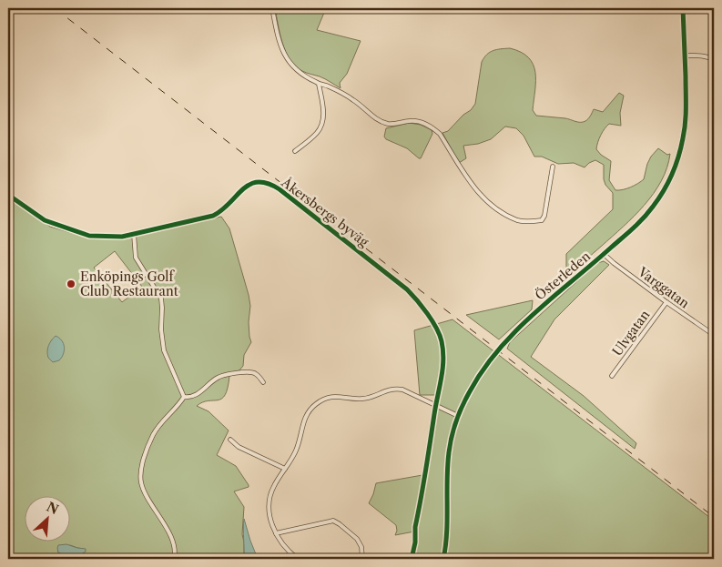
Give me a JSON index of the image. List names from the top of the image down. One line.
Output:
{"streets":{"street":["Åkersbergs byväg","Österleden","Varggatan","Ulvgatan"]},"crossings":[["Österleden","Varggatan"],["Varggatan","Ulvgatan"]],"places":["Enköpings Golf Club Restaurant"],"north":"top right"}
